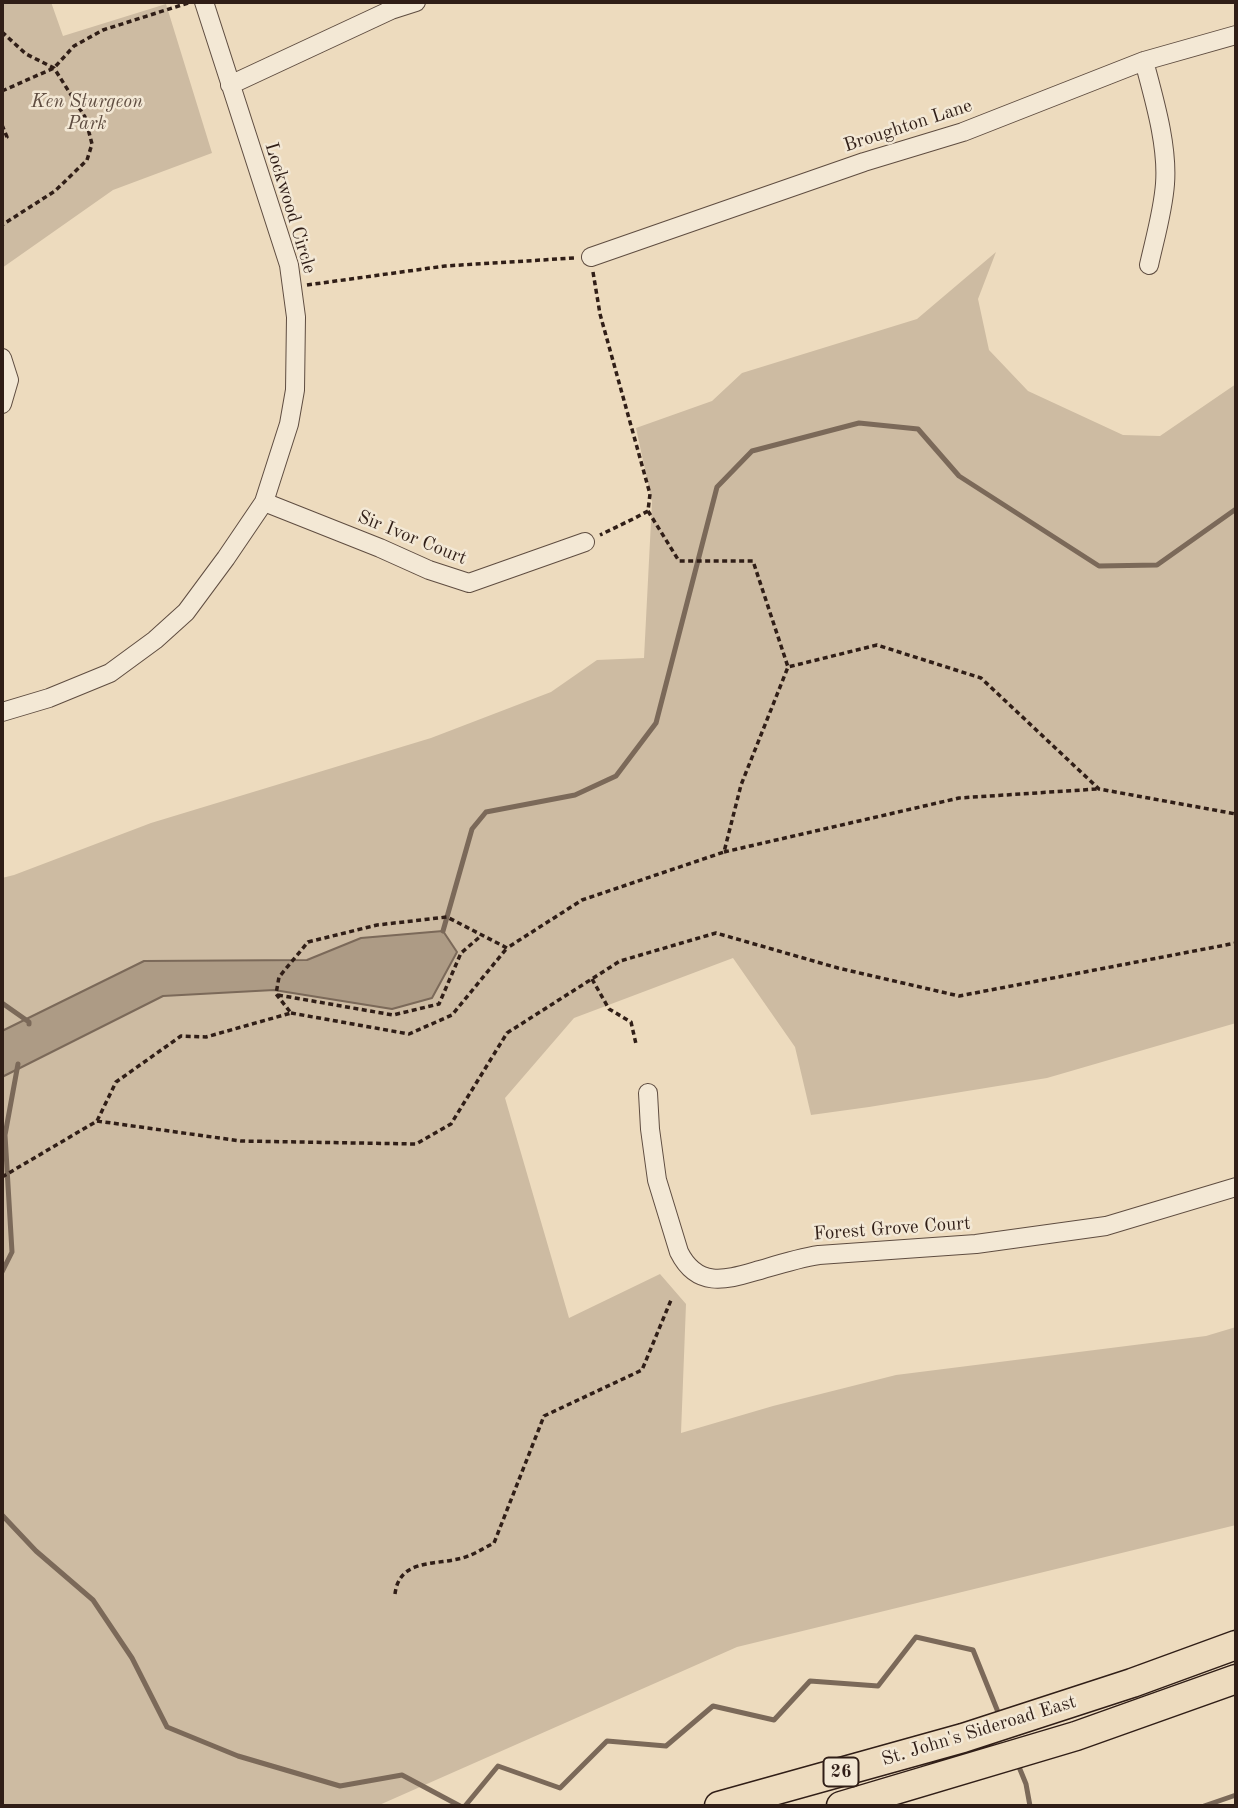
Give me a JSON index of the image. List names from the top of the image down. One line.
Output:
{"streets":{"main road":["St. John's Sideroad East","26"],"street":["Broughton Lane","Lockwood Circle","Sir Ivor Court","Forest Grove Court"]},"crossings":[["Lockwood Circle","Sir Ivor Court"]],"parks":["Ken Sturgeon Park"]}
